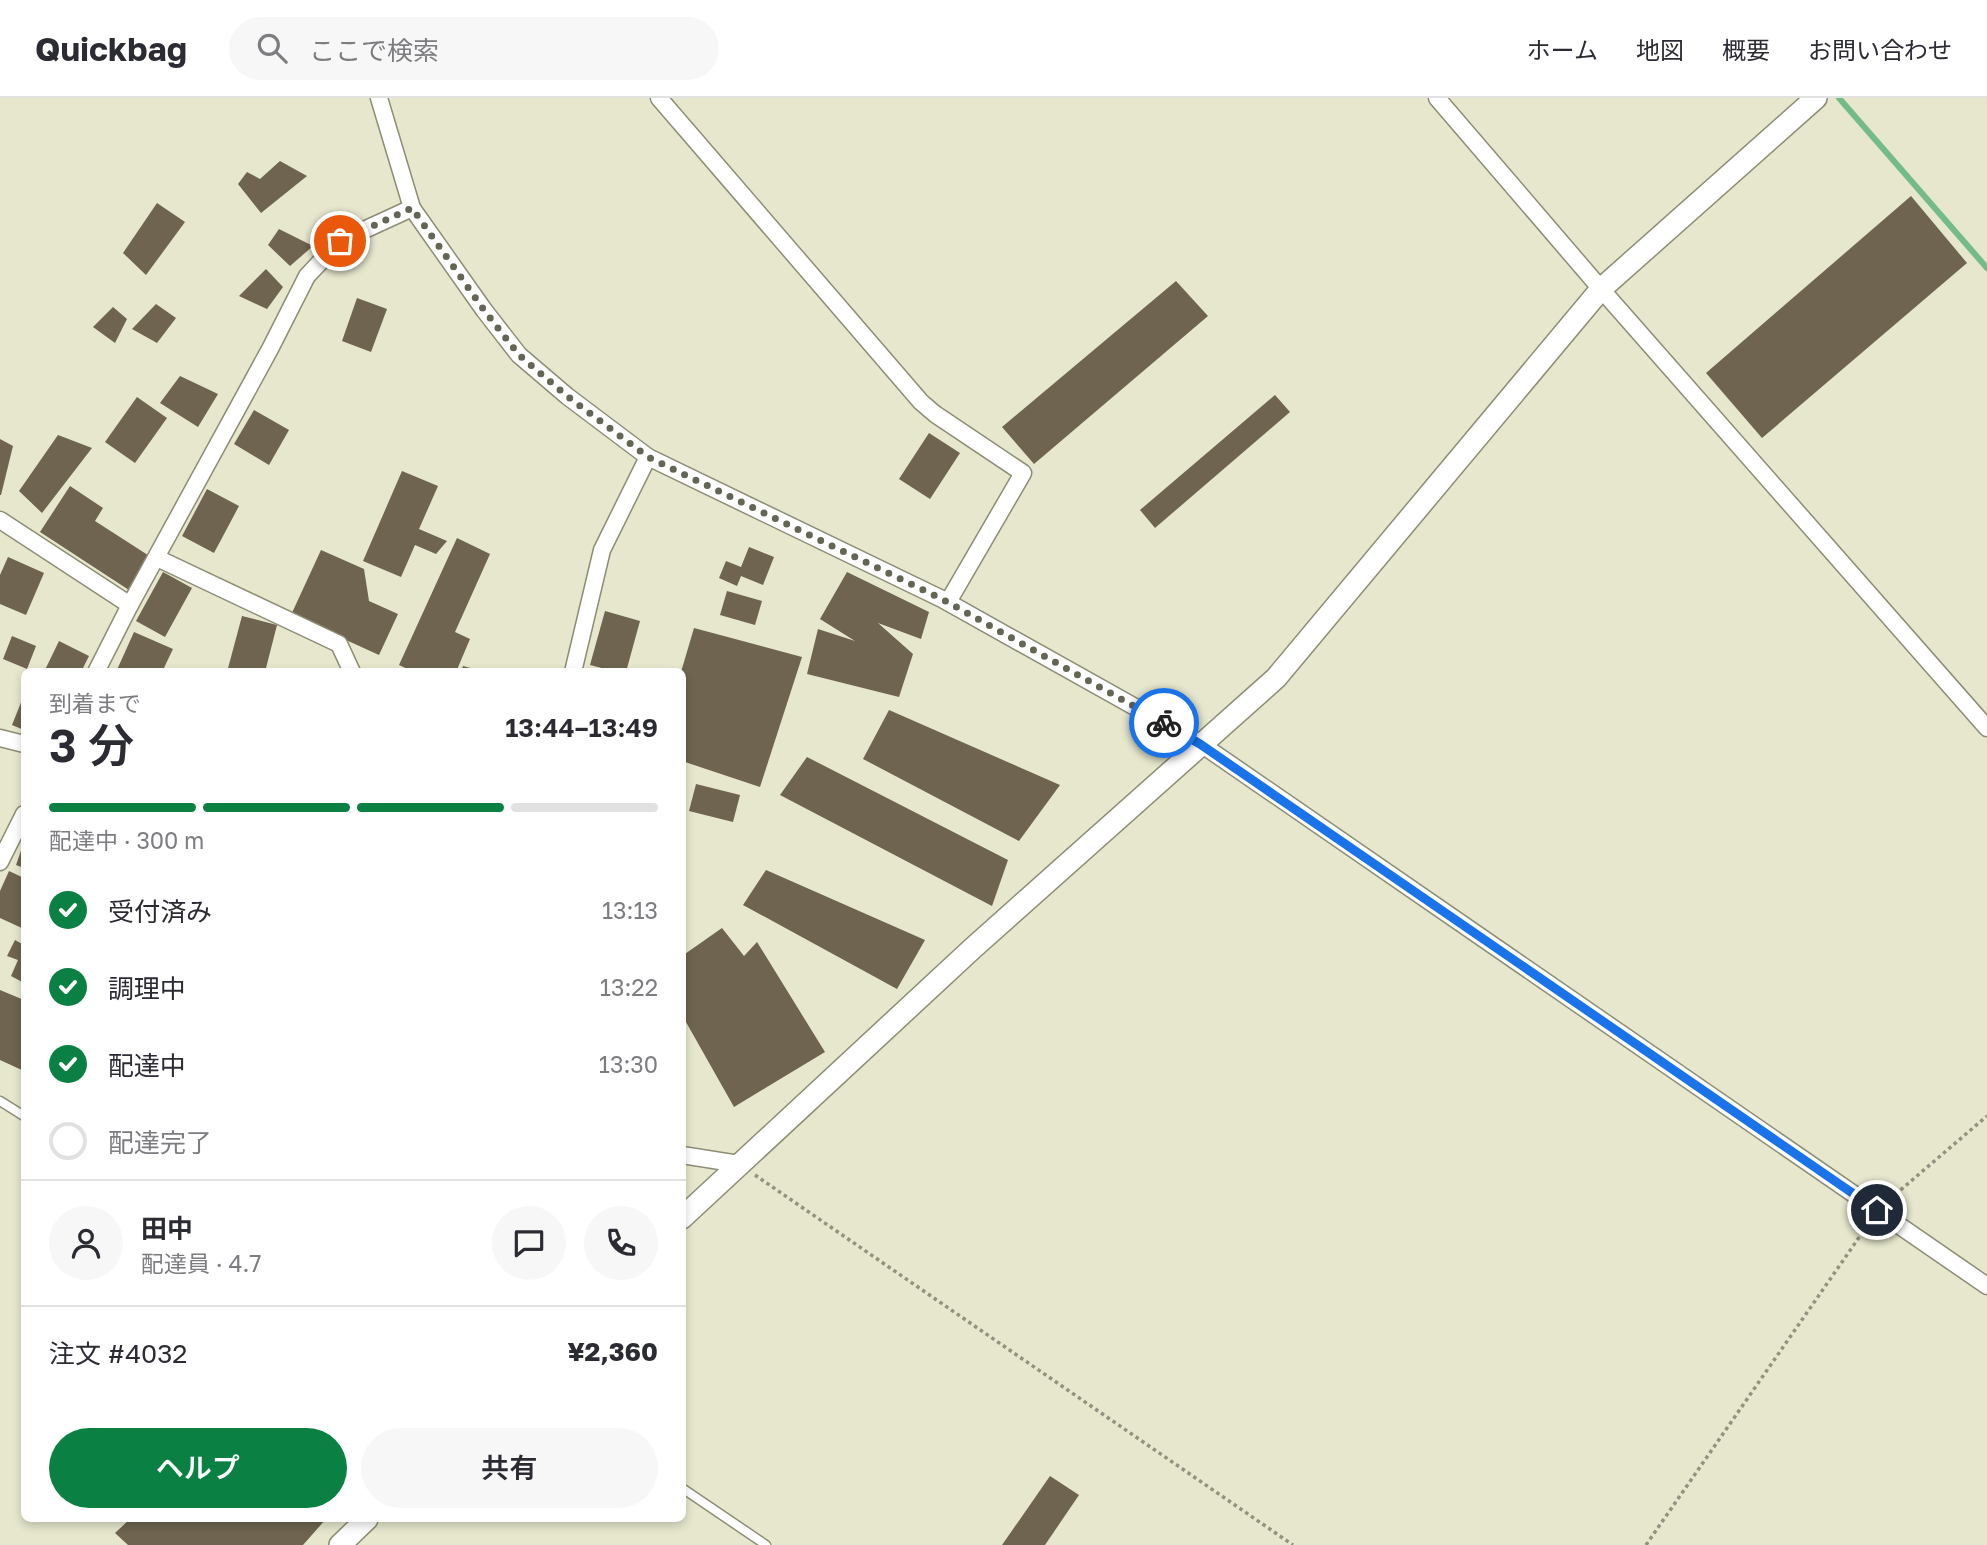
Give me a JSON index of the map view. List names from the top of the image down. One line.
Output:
{"page":{"header":"Quickbag","search":"ここで検索","nav":["ホーム","地図","概要","お問い合わせ"],"heading":["3 分","到着まで","13:44–13:49"],"panel":["田中","配達員 · 4.7","注文 #4032","¥2,360"],"bar":"配達中 · 300 m","list":[["受付済み","13:13"],["調理中","13:22"],["配達中","13:30"],"配達完了"],"buttons":["ヘルプ","共有"]}}
